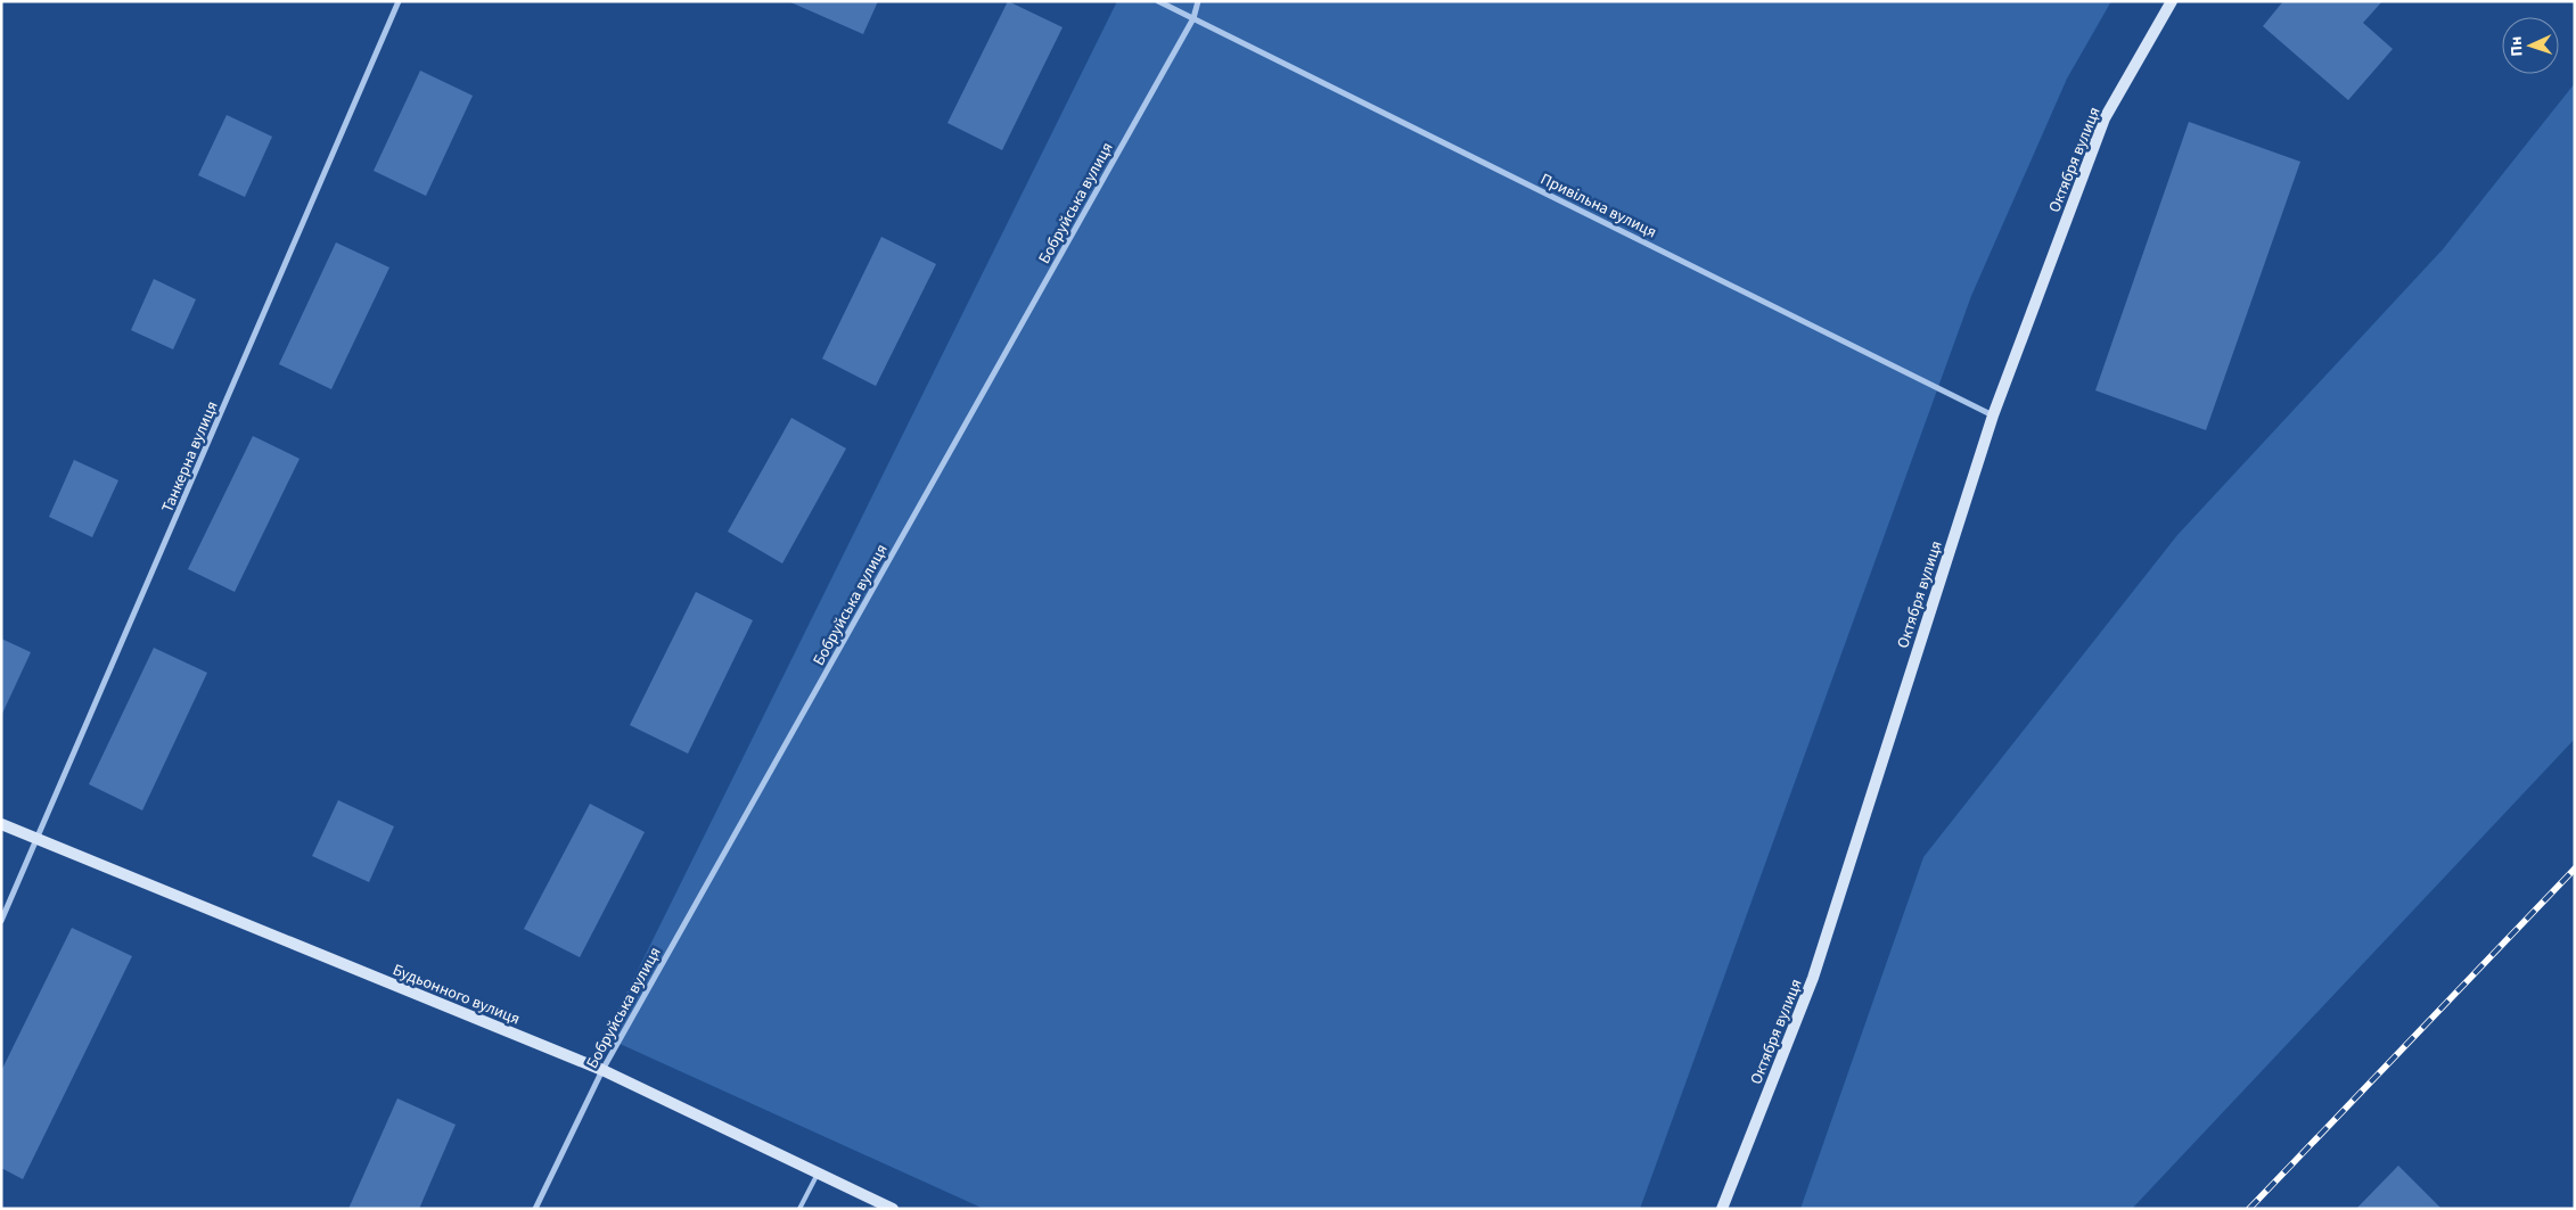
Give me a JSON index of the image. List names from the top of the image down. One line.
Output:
{"streets":{"main road":["Октября вулиця","Будьонного вулиця"],"street":["Бобруйська вулиця","Привільна вулиця","Танкерна вулиця"]},"crossings":[["Октября вулиця","Привільна вулиця"],["Бобруйська вулиця","Привільна вулиця"],["Бобруйська вулиця","Будьонного вулиця"],["Танкерна вулиця","Будьонного вулиця"]],"north":"left"}
